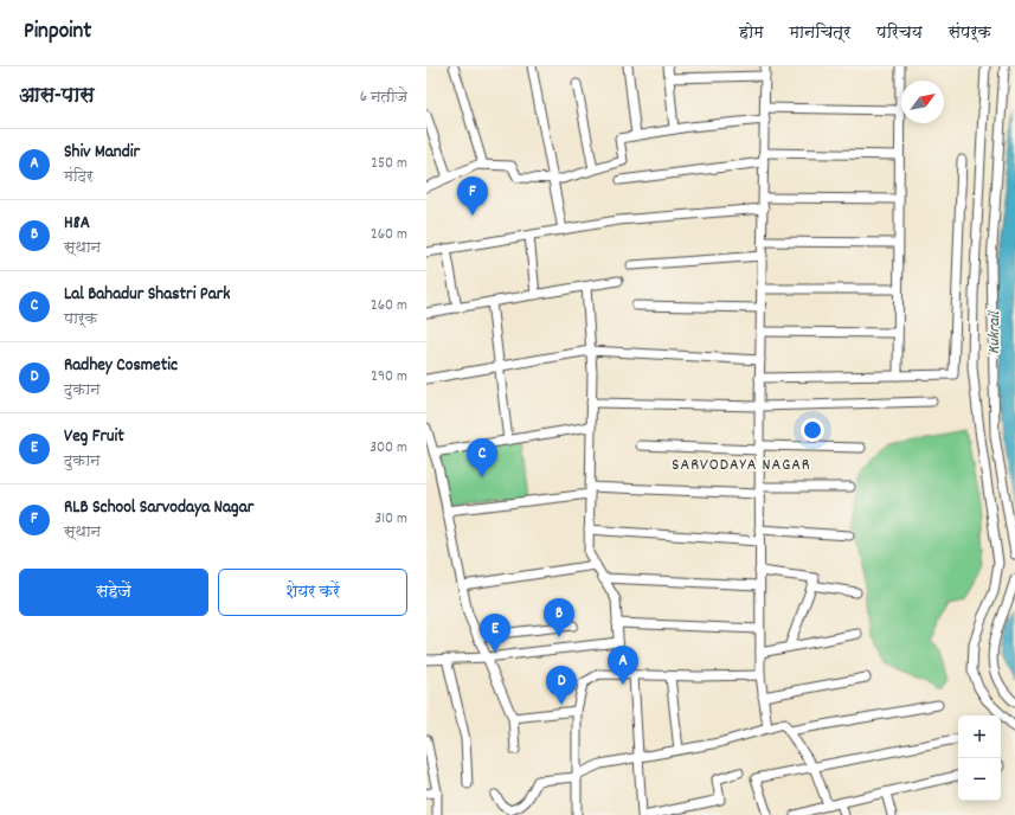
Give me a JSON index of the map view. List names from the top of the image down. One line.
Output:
{"districts":["SARVODAYA NAGAR"],"water":["Kukrail"],"north":"top right","page":{"header":"Pinpoint","nav":["होम","मानचित्र","परिचय","संपर्क"],"heading":["आस-पास","6 नतीजे"],"list":[{"mark":"A","name":"Shiv Mandir","note":"मंदिर","value":"250 m"},{"mark":"B","name":"H8A","note":"स्थान","value":"260 m"},{"mark":"C","name":"Lal Bahadur Shastri Park","note":"पार्क","value":"260 m"},{"mark":"D","name":"Radhey Cosmetic","note":"दुकान","value":"290 m"},{"mark":"E","name":"Veg Fruit","note":"दुकान","value":"300 m"},{"mark":"F","name":"RLB School Sarvodaya Nagar","note":"स्थान","value":"310 m"}],"pins":["F","C","B","E","A","D"],"buttons":["सहेजें","शेयर करें"],"map_buttons":["+","−"]}}
